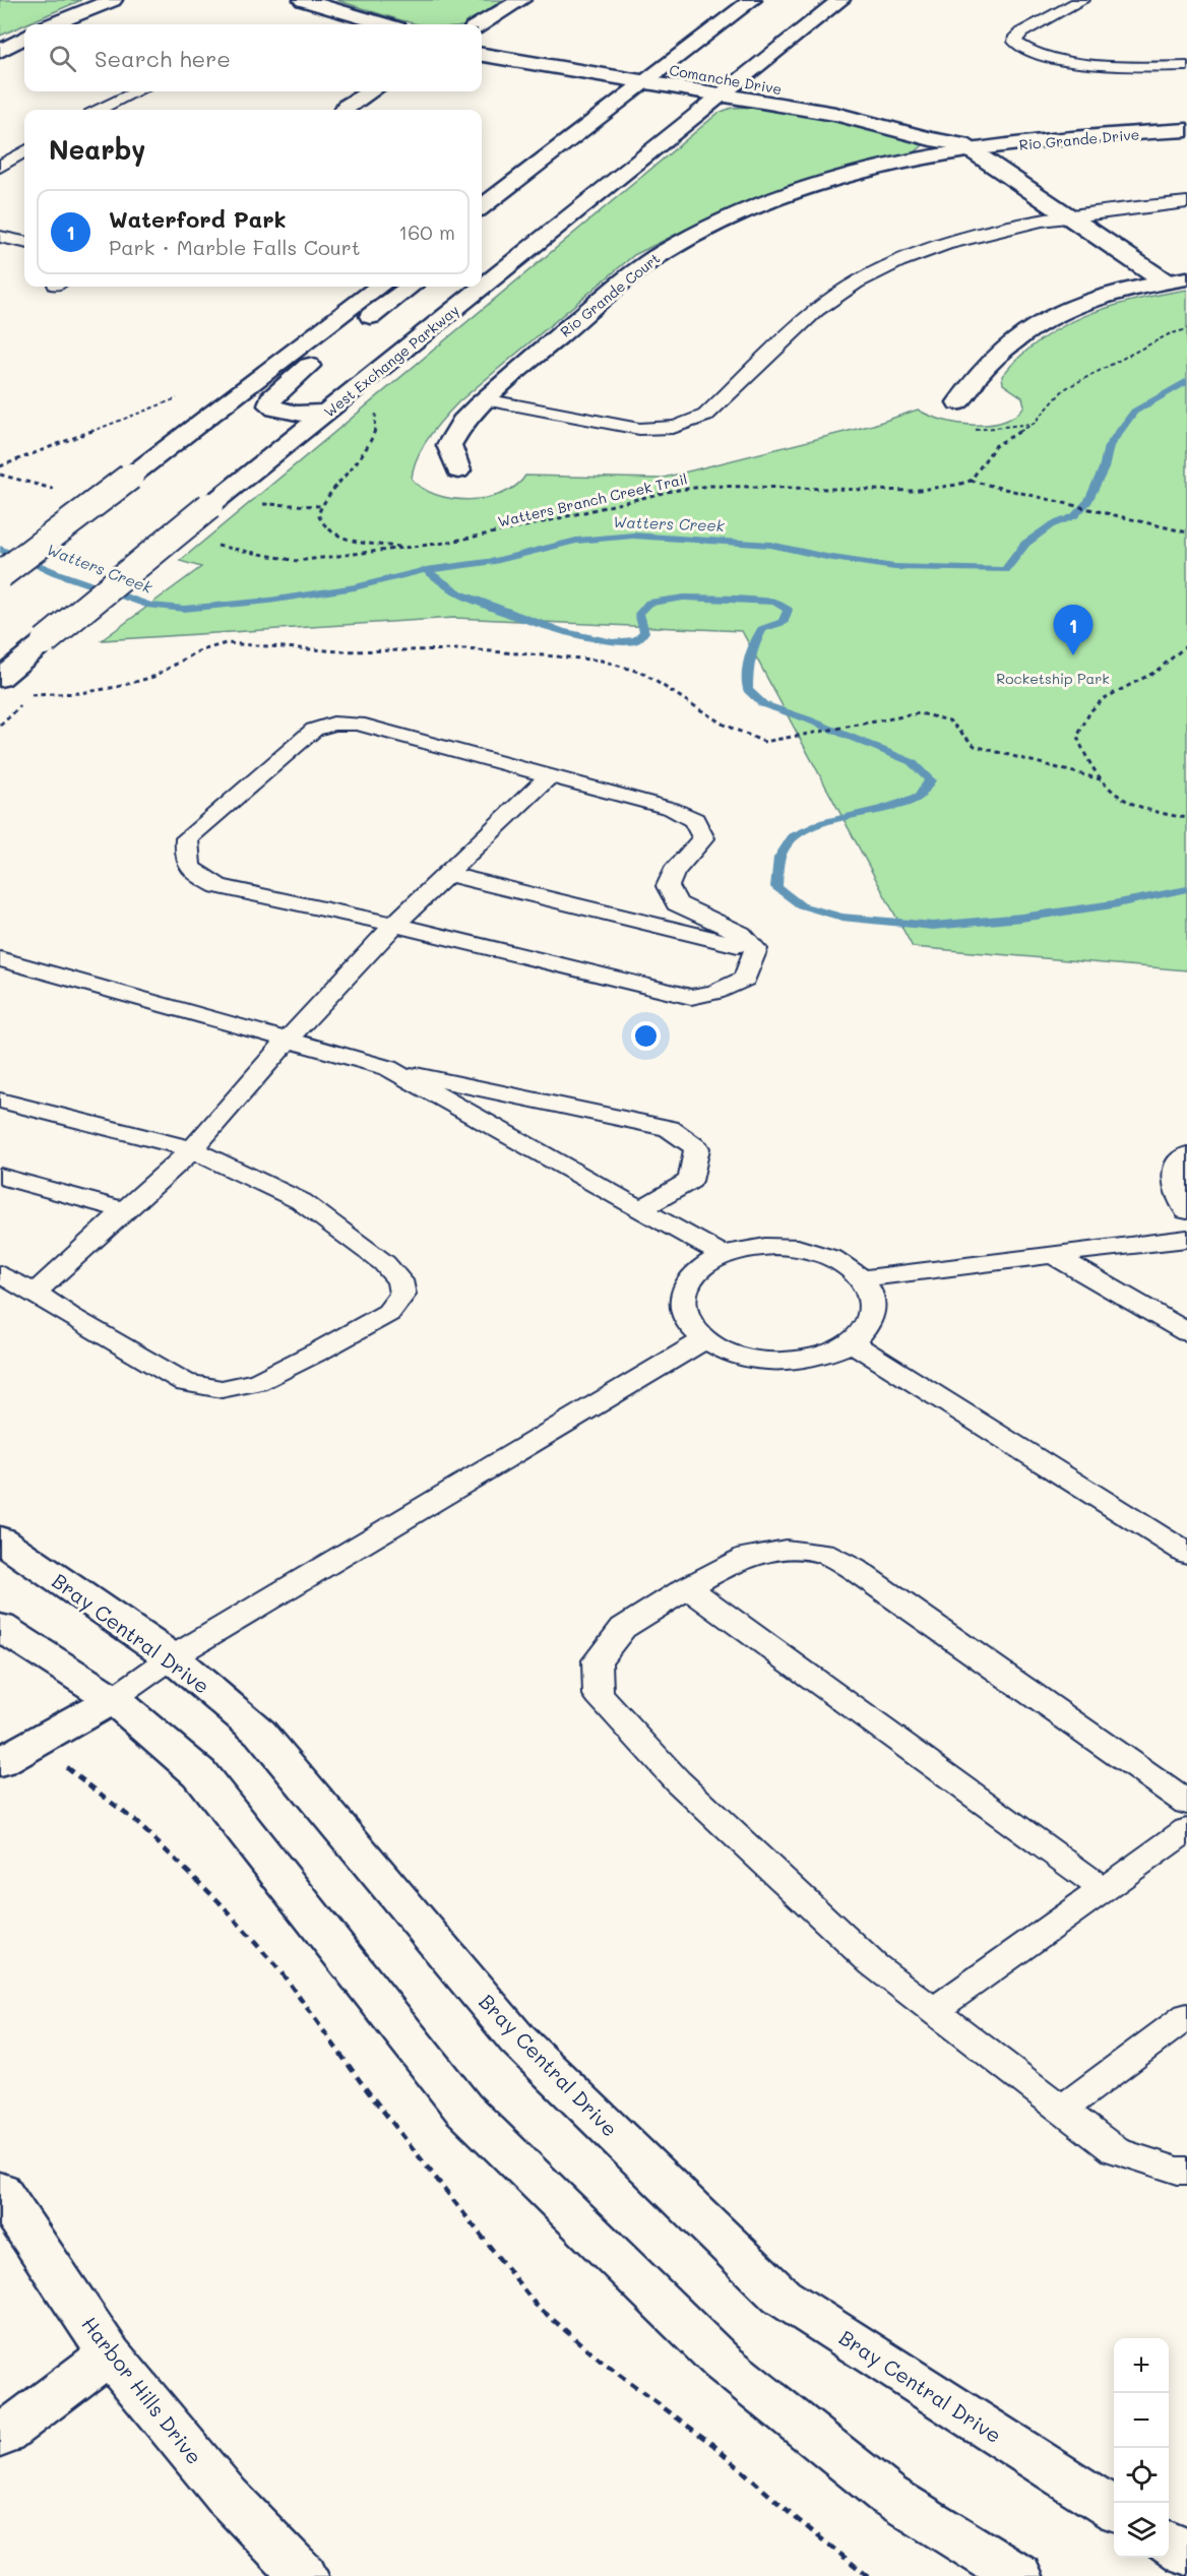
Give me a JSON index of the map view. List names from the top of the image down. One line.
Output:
{"streets":{"street":["Comanche Drive","Rio Grande Drive","Rio Grande Court","West Exchange Parkway","Bray Central Drive","Harbor Hills Drive"],"path":["Watters Branch Creek Trail"]},"crossings":[["Comanche Drive","Rio Grande Drive"],["Comanche Drive","Rio Grande Court"],["Comanche Drive","West Exchange Parkway"],["Rio Grande Drive","Rio Grande Court"]],"water":["Watters Creek"],"parks":["Rocketship Park"],"page":{"search":"Search here","heading":"Nearby","list":[{"mark":"1","name":"Waterford Park","note":"Park · Marble Falls Court","value":"160 m"}],"pins":"1","map_buttons":["+","−"]}}
